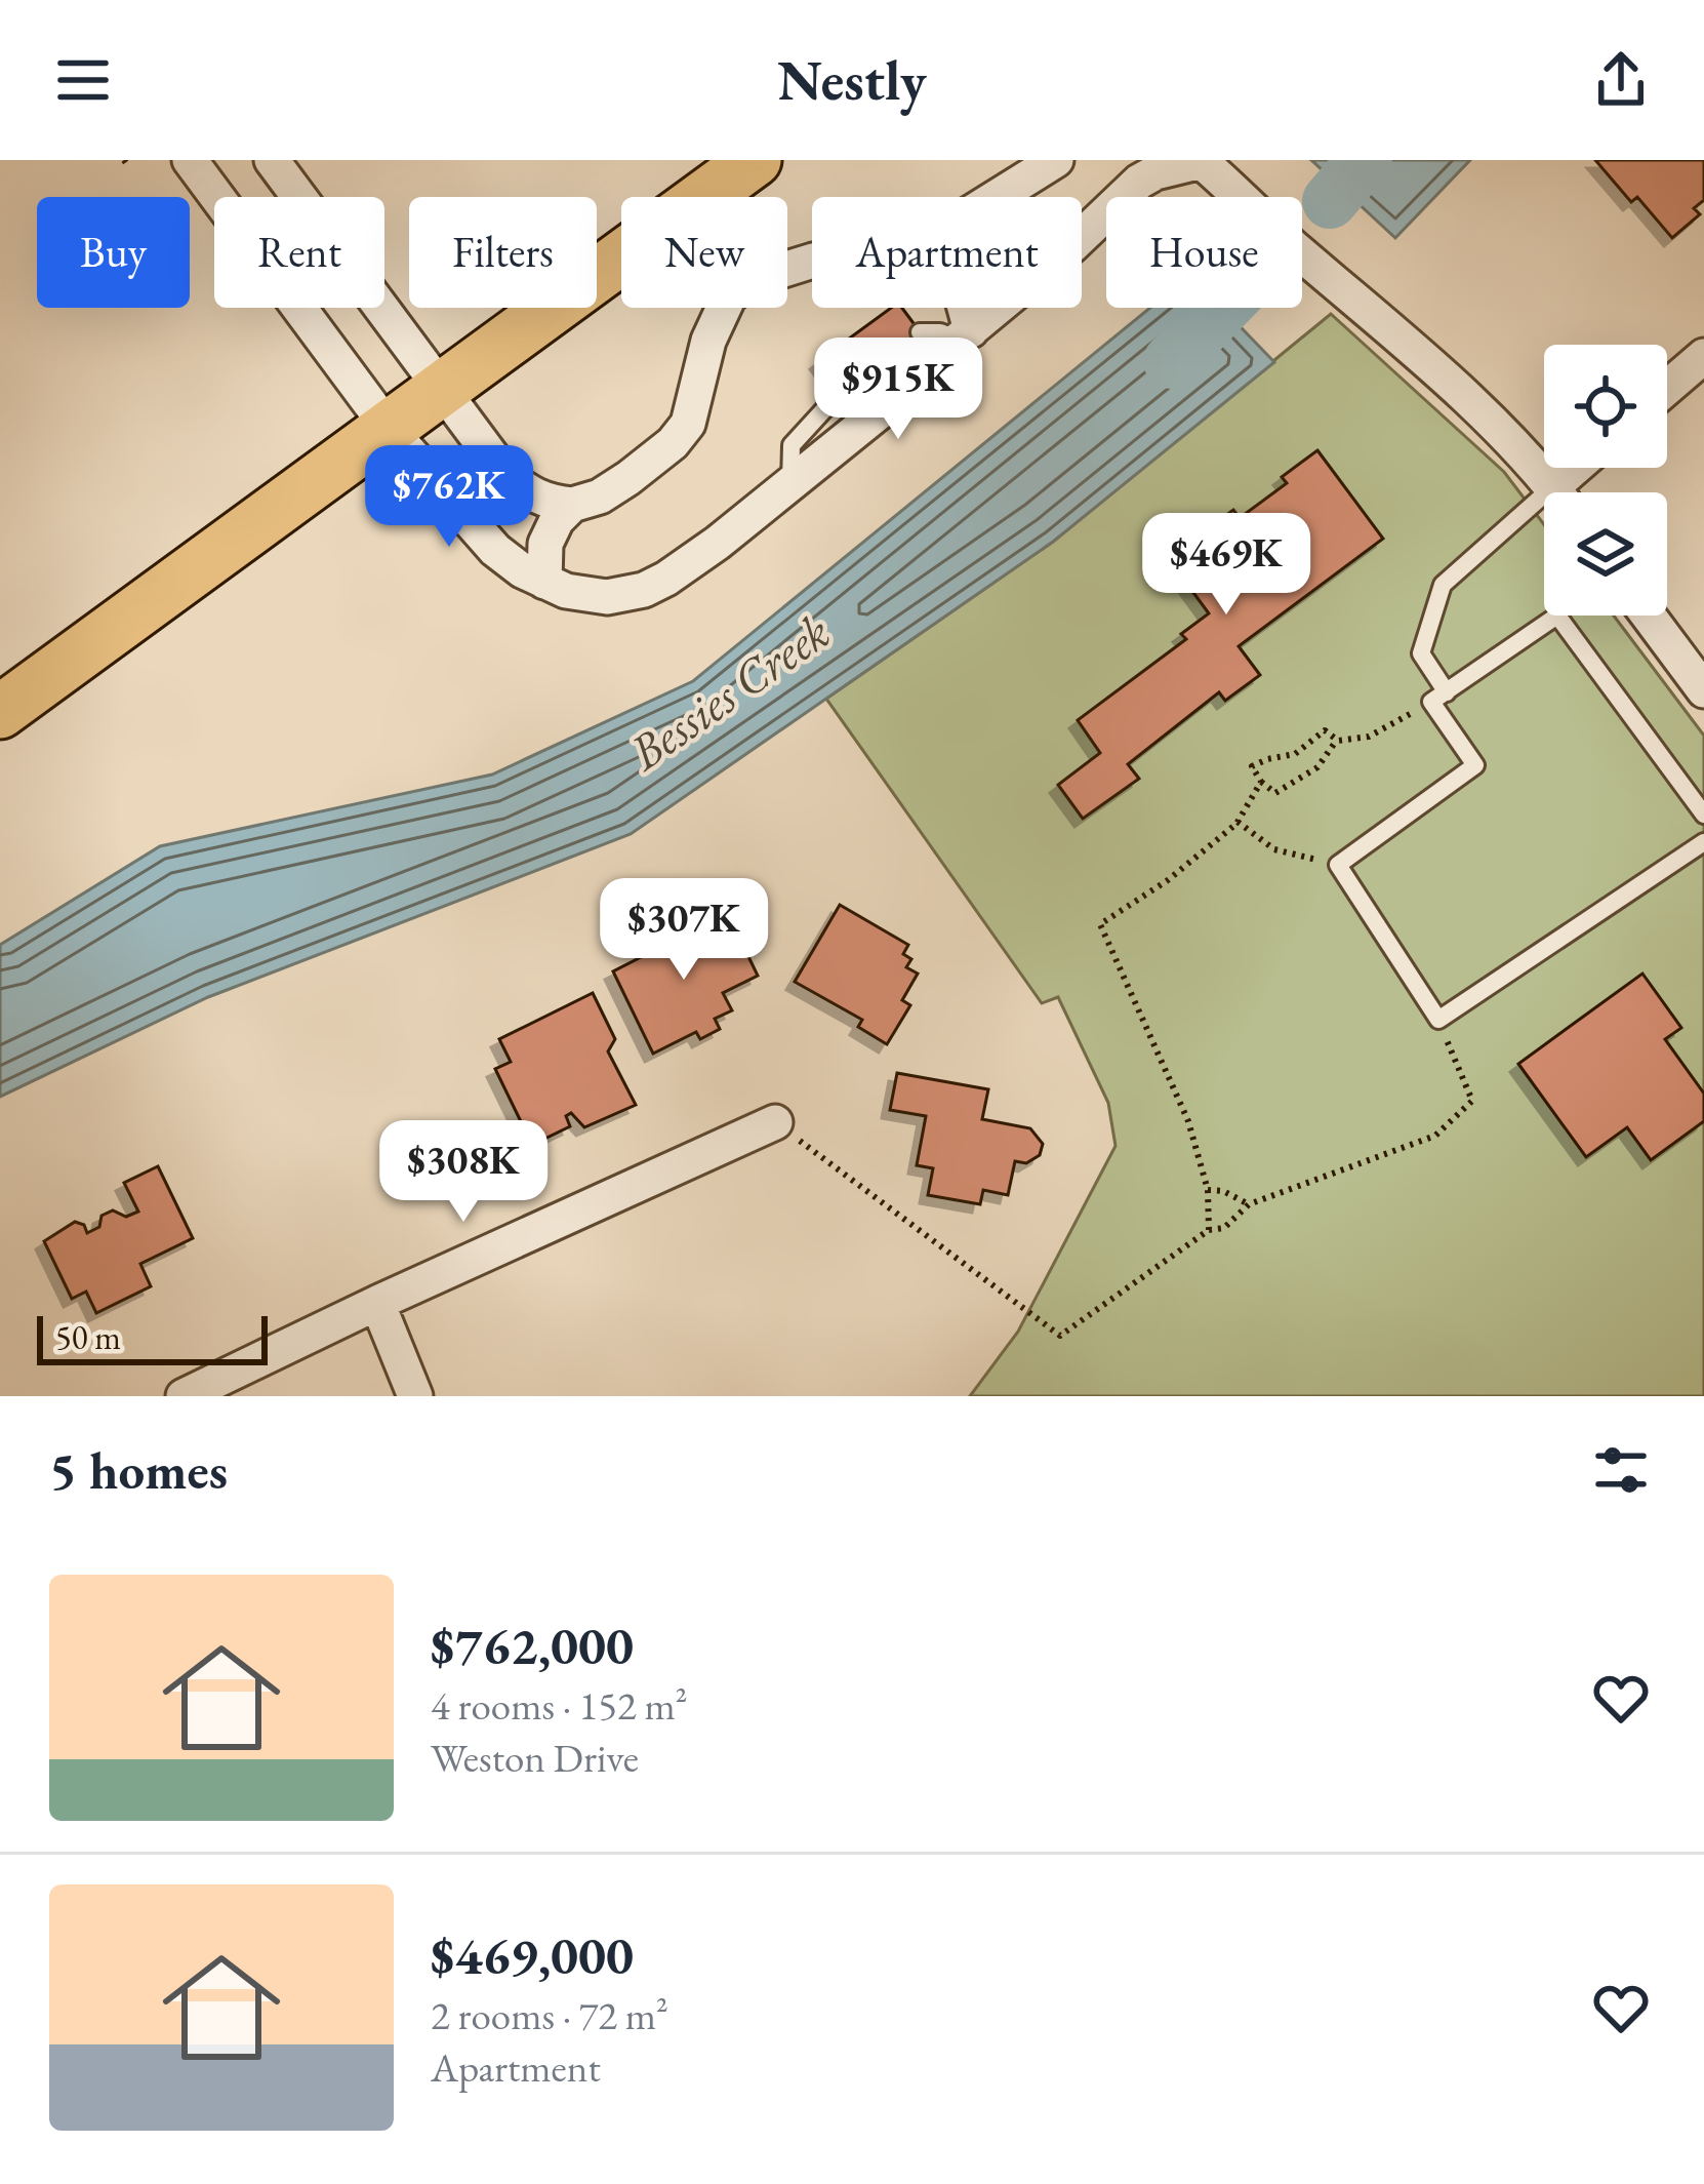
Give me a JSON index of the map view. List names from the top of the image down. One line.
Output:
{"water":["Bessies Creek"],"scale_bar":"50 m","page":{"header":"Nestly","chip":["Buy","Rent","Filters","New","Apartment","House"],"price":["$915K","$762K","$469K","$307K","$308K"],"scale":"50 m","heading":"5 homes","list":[{"name":"$762,000","note":"4 rooms · 152 m² · Weston Drive"},{"name":"$469,000","note":"2 rooms · 72 m² · Apartment"}]}}
